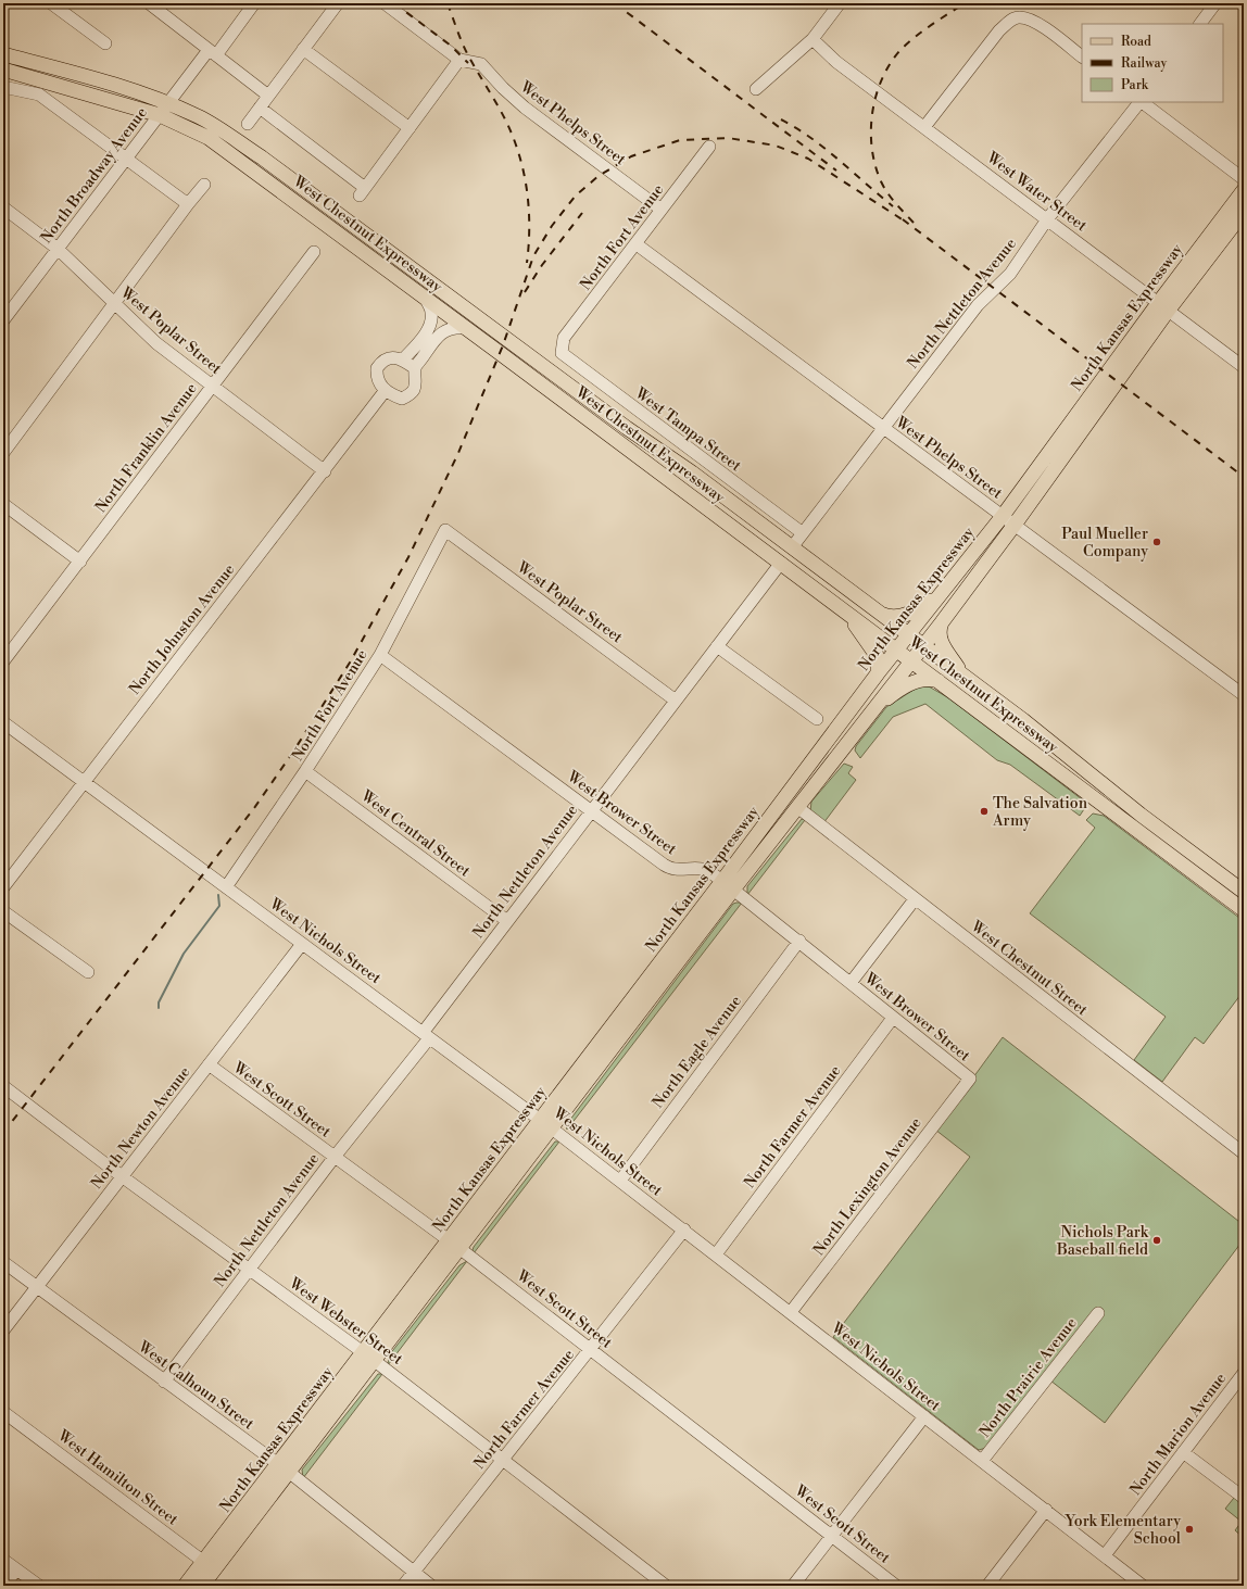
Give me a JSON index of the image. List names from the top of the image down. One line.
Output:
{"streets":{"main road":["West Chestnut Expressway","North Kansas Expressway"],"street":["West Phelps Street","North Broadway Avenue","West Water Street","North Fort Avenue","North Nettleton Avenue","West Poplar Street","West Tampa Street","North Franklin Avenue","North Johnston Avenue","West Brower Street","West Central Street","West Nichols Street","West Chestnut Street","North Eagle Avenue","West Scott Street","North Farmer Avenue","North Newton Avenue","North Lexington Avenue","West Webster Street","North Prairie Avenue","West Calhoun Street","North Marion Avenue","West Hamilton Street"]},"crossings":[["West Phelps Street","North Fort Avenue"],["West Phelps Street","North Nettleton Avenue"],["West Phelps Street","North Kansas Expressway"],["North Broadway Avenue","West Chestnut Expressway"],["North Broadway Avenue","West Poplar Street"],["West Water Street","North Nettleton Avenue"],["West Water Street","North Kansas Expressway"],["West Chestnut Expressway","North Nettleton Avenue"],["West Chestnut Expressway","North Kansas Expressway"],["North Fort Avenue","West Poplar Street"],["North Fort Avenue","West Tampa Street"],["North Fort Avenue","West Brower Street"],["North Fort Avenue","West Central Street"],["North Fort Avenue","West Nichols Street"],["North Nettleton Avenue","West Poplar Street"],["North Nettleton Avenue","West Tampa Street"],["North Nettleton Avenue","West Brower Street"],["North Nettleton Avenue","West Central Street"],["North Nettleton Avenue","West Nichols Street"],["North Nettleton Avenue","West Scott Street"],["North Nettleton Avenue","West Webster Street"],["North Nettleton Avenue","West Calhoun Street"],["North Kansas Expressway","West Brower Street"],["North Kansas Expressway","West Nichols Street"],["North Kansas Expressway","West Chestnut Street"],["North Kansas Expressway","West Scott Street"],["North Kansas Expressway","West Webster Street"],["North Kansas Expressway","West Calhoun Street"],["North Kansas Expressway","West Hamilton Street"],["West Poplar Street","North Franklin Avenue"],["West Poplar Street","North Johnston Avenue"],["North Johnston Avenue","West Nichols Street"],["West Brower Street","North Eagle Avenue"],["West Brower Street","North Farmer Avenue"],["West Brower Street","North Lexington Avenue"],["West Nichols Street","North Eagle Avenue"],["West Nichols Street","North Farmer Avenue"],["West Nichols Street","North Newton Avenue"],["West Nichols Street","North Lexington Avenue"],["West Nichols Street","North Prairie Avenue"],["West Nichols Street","North Marion Avenue"],["West Scott Street","North Farmer Avenue"],["West Scott Street","North Newton Avenue"],["North Farmer Avenue","West Webster Street"],["North Farmer Avenue","West Calhoun Street"],["North Newton Avenue","West Webster Street"],["North Newton Avenue","West Calhoun Street"]],"places":["Paul Mueller Company","The Salvation Army","Nichols Park Baseball field","York Elementary School"],"legend":["Road","Railway","Park"]}
